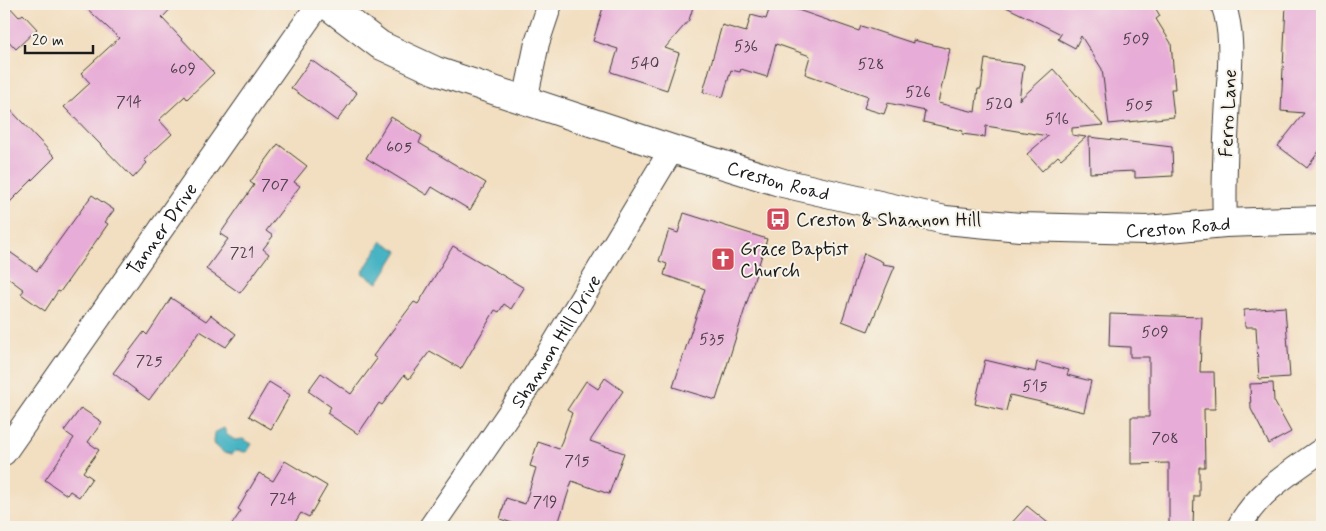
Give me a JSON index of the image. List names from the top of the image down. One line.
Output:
{"streets":{"main road":["Creston Road"],"street":["Ferro Lane","Tanner Drive","Shannon Hill Drive"]},"crossings":[["Ferro Lane","Creston Road"],["Creston Road","Shannon Hill Drive"]],"places":{"bus stop":["Creston & Shannon Hill"],"church":["Grace Baptist Church"]},"house_numbers":["509","536","540","528","609","526","714","520","505","516","605","707","721","509","535","725","515","708","715","724","719"],"scale_bar":"20 m"}
